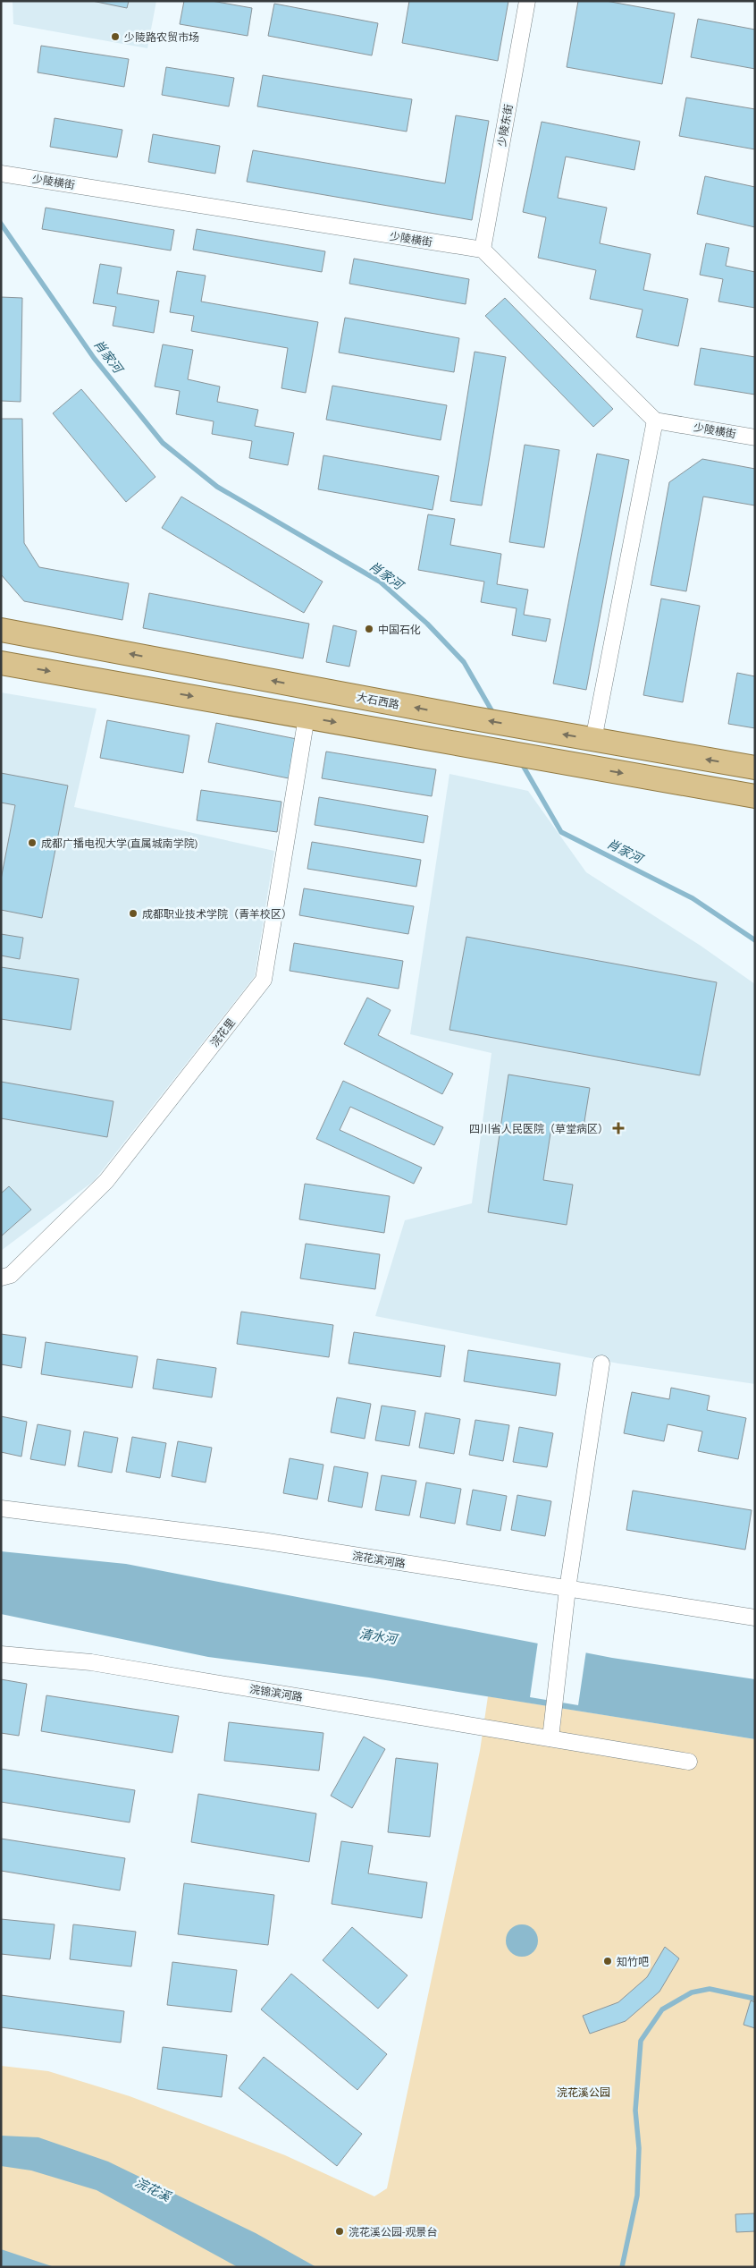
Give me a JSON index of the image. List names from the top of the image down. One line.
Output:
{"streets":{"main road":["大石西路"],"street":["少陵东街","少陵横街","浣花里","浣花滨河路","浣锦滨河路"]},"crossings":[["少陵东街","少陵横街"]],"water":["肖家河","清水河","浣花溪"],"parks":["浣花溪公园"],"places":{"other":["少陵路农贸市场","中国石化","成都广播电视大学(直属城南学院)","成都职业技术学院（青羊校区）","知竹吧","浣花溪公园-观景台"],"health":["四川省人民医院（草堂病区）"]}}
